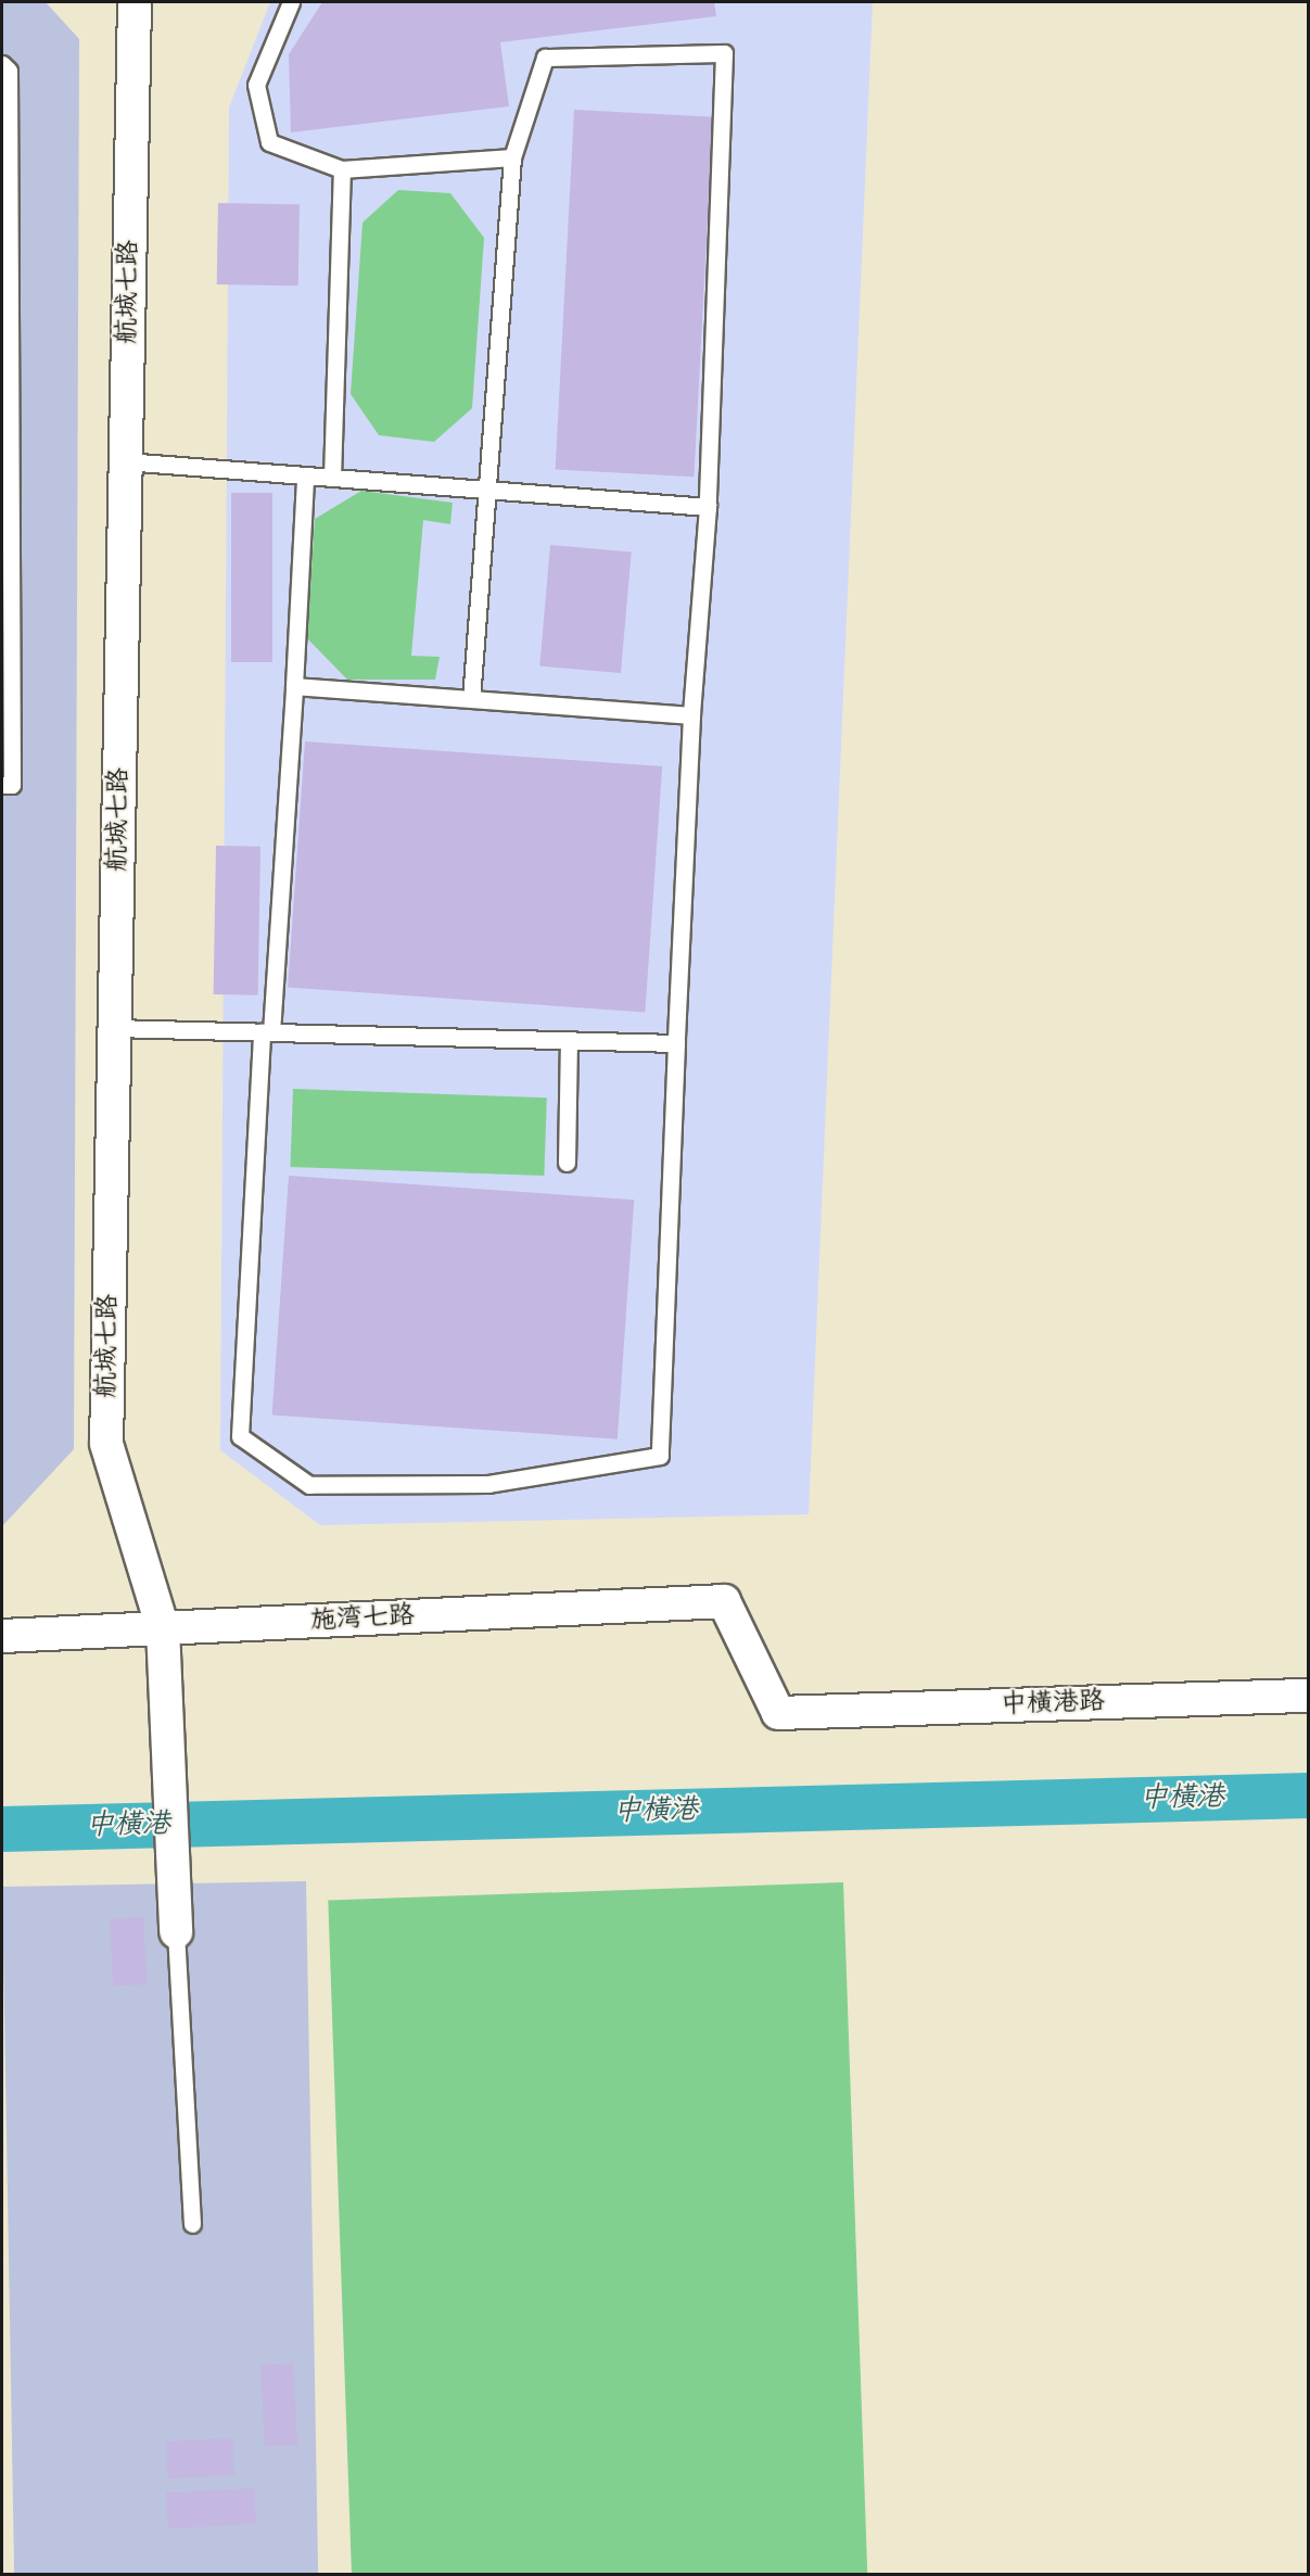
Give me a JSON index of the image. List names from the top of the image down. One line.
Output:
{"streets":{"street":["航城七路","施湾七路","中横港路"]},"crossings":[["航城七路","施湾七路"],["施湾七路","中横港路"]],"water":["中横港"]}
